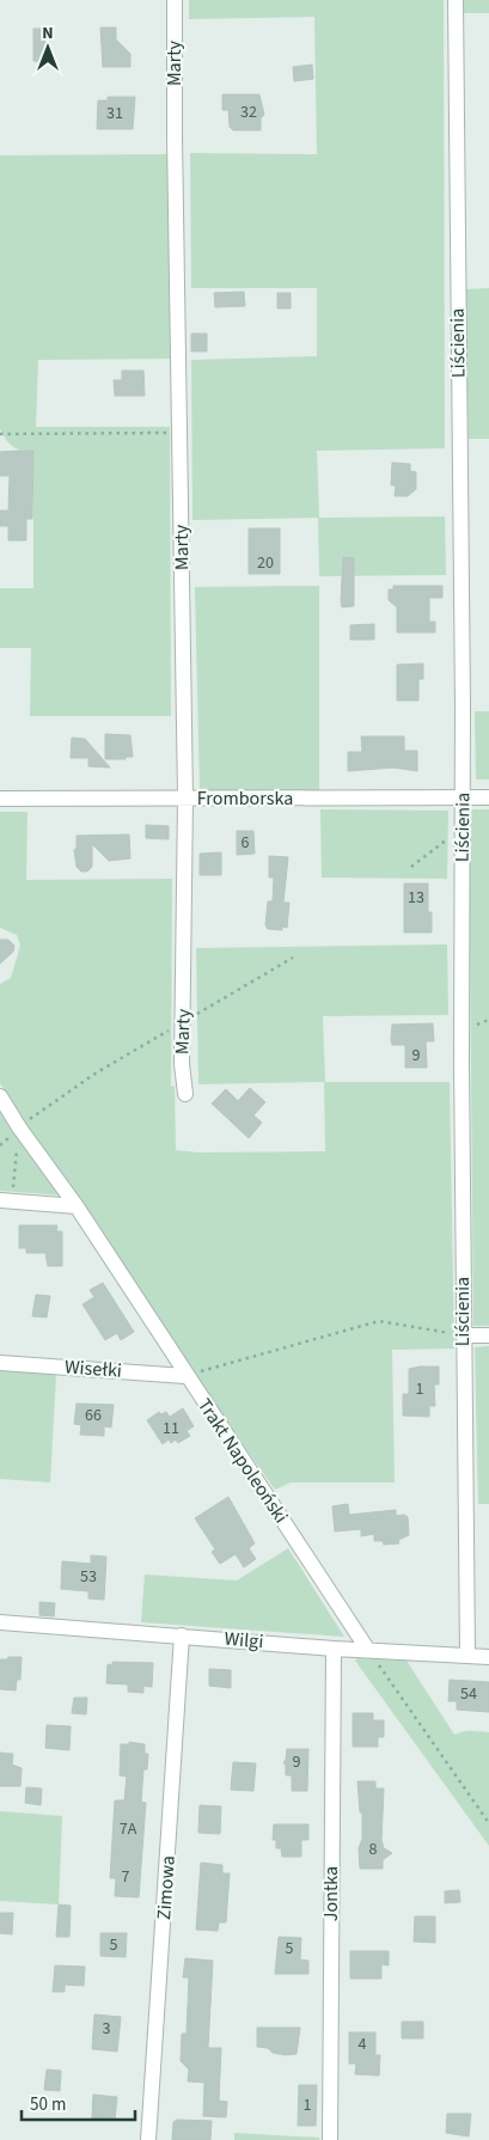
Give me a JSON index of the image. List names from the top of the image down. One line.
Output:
{"streets":{"street":["Marty","Liścienia","Fromborska","Wisełki","Trakt Napoleoński","Wilgi","Zimowa","Jontka"]},"crossings":[["Marty","Fromborska"],["Liścienia","Fromborska"],["Liścienia","Wilgi"],["Wisełki","Trakt Napoleoński"],["Trakt Napoleoński","Wilgi"],["Wilgi","Zimowa"],["Wilgi","Jontka"]],"house_numbers":["32","31","20","6","13","9","1","66","11","53","54","9","7A","8","7","5","5","3","4","1"],"scale_bar":"50 m","north":"top"}
